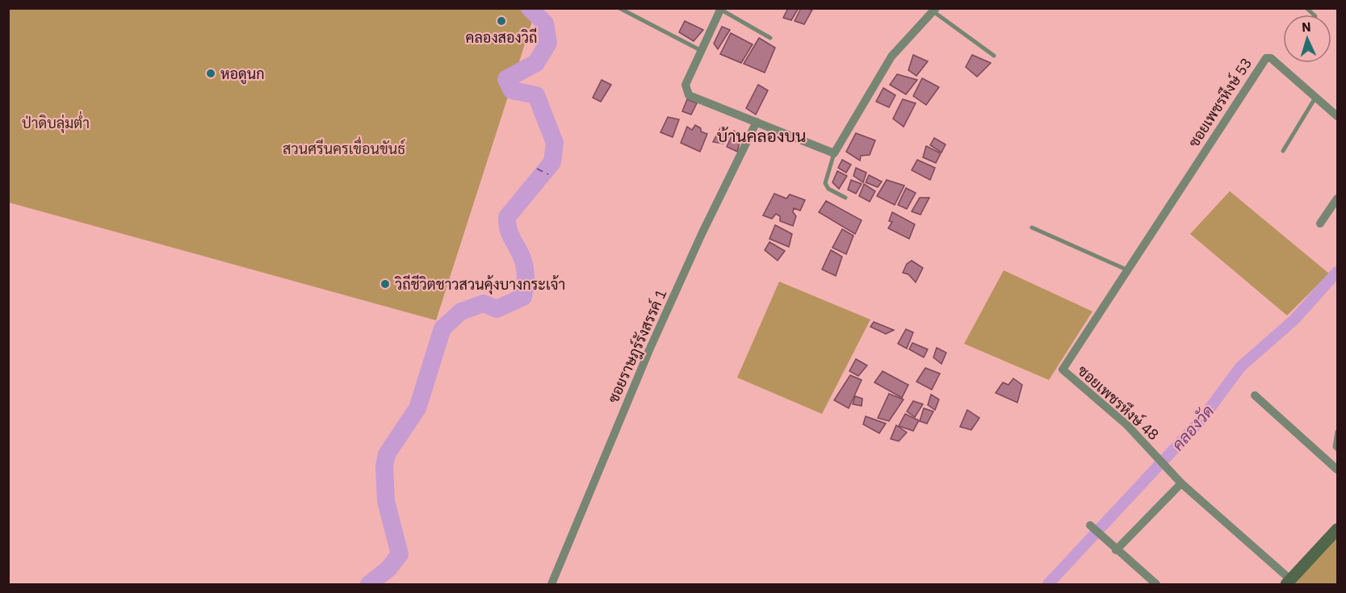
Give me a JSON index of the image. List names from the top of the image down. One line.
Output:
{"streets":{"street":["ซอยเพชรหึงษ์ 53","ซอยราษฎร์รังสรรค์ 1","ซอยเพชรหึงษ์ 48"]},"crossings":[["ซอยเพชรหึงษ์ 53","ซอยเพชรหึงษ์ 48"]],"districts":["บ้านคลองบน"],"water":["คลองวัด"],"parks":["ป่าดิบลุ่มต่ำ","สวนศรีนครเขื่อนขันธ์"],"places":["คลองสองวิถี","หอดูนก","วิถีชีวิตชาวสวนคุ้งบางกระเจ้า"],"north":"top"}
